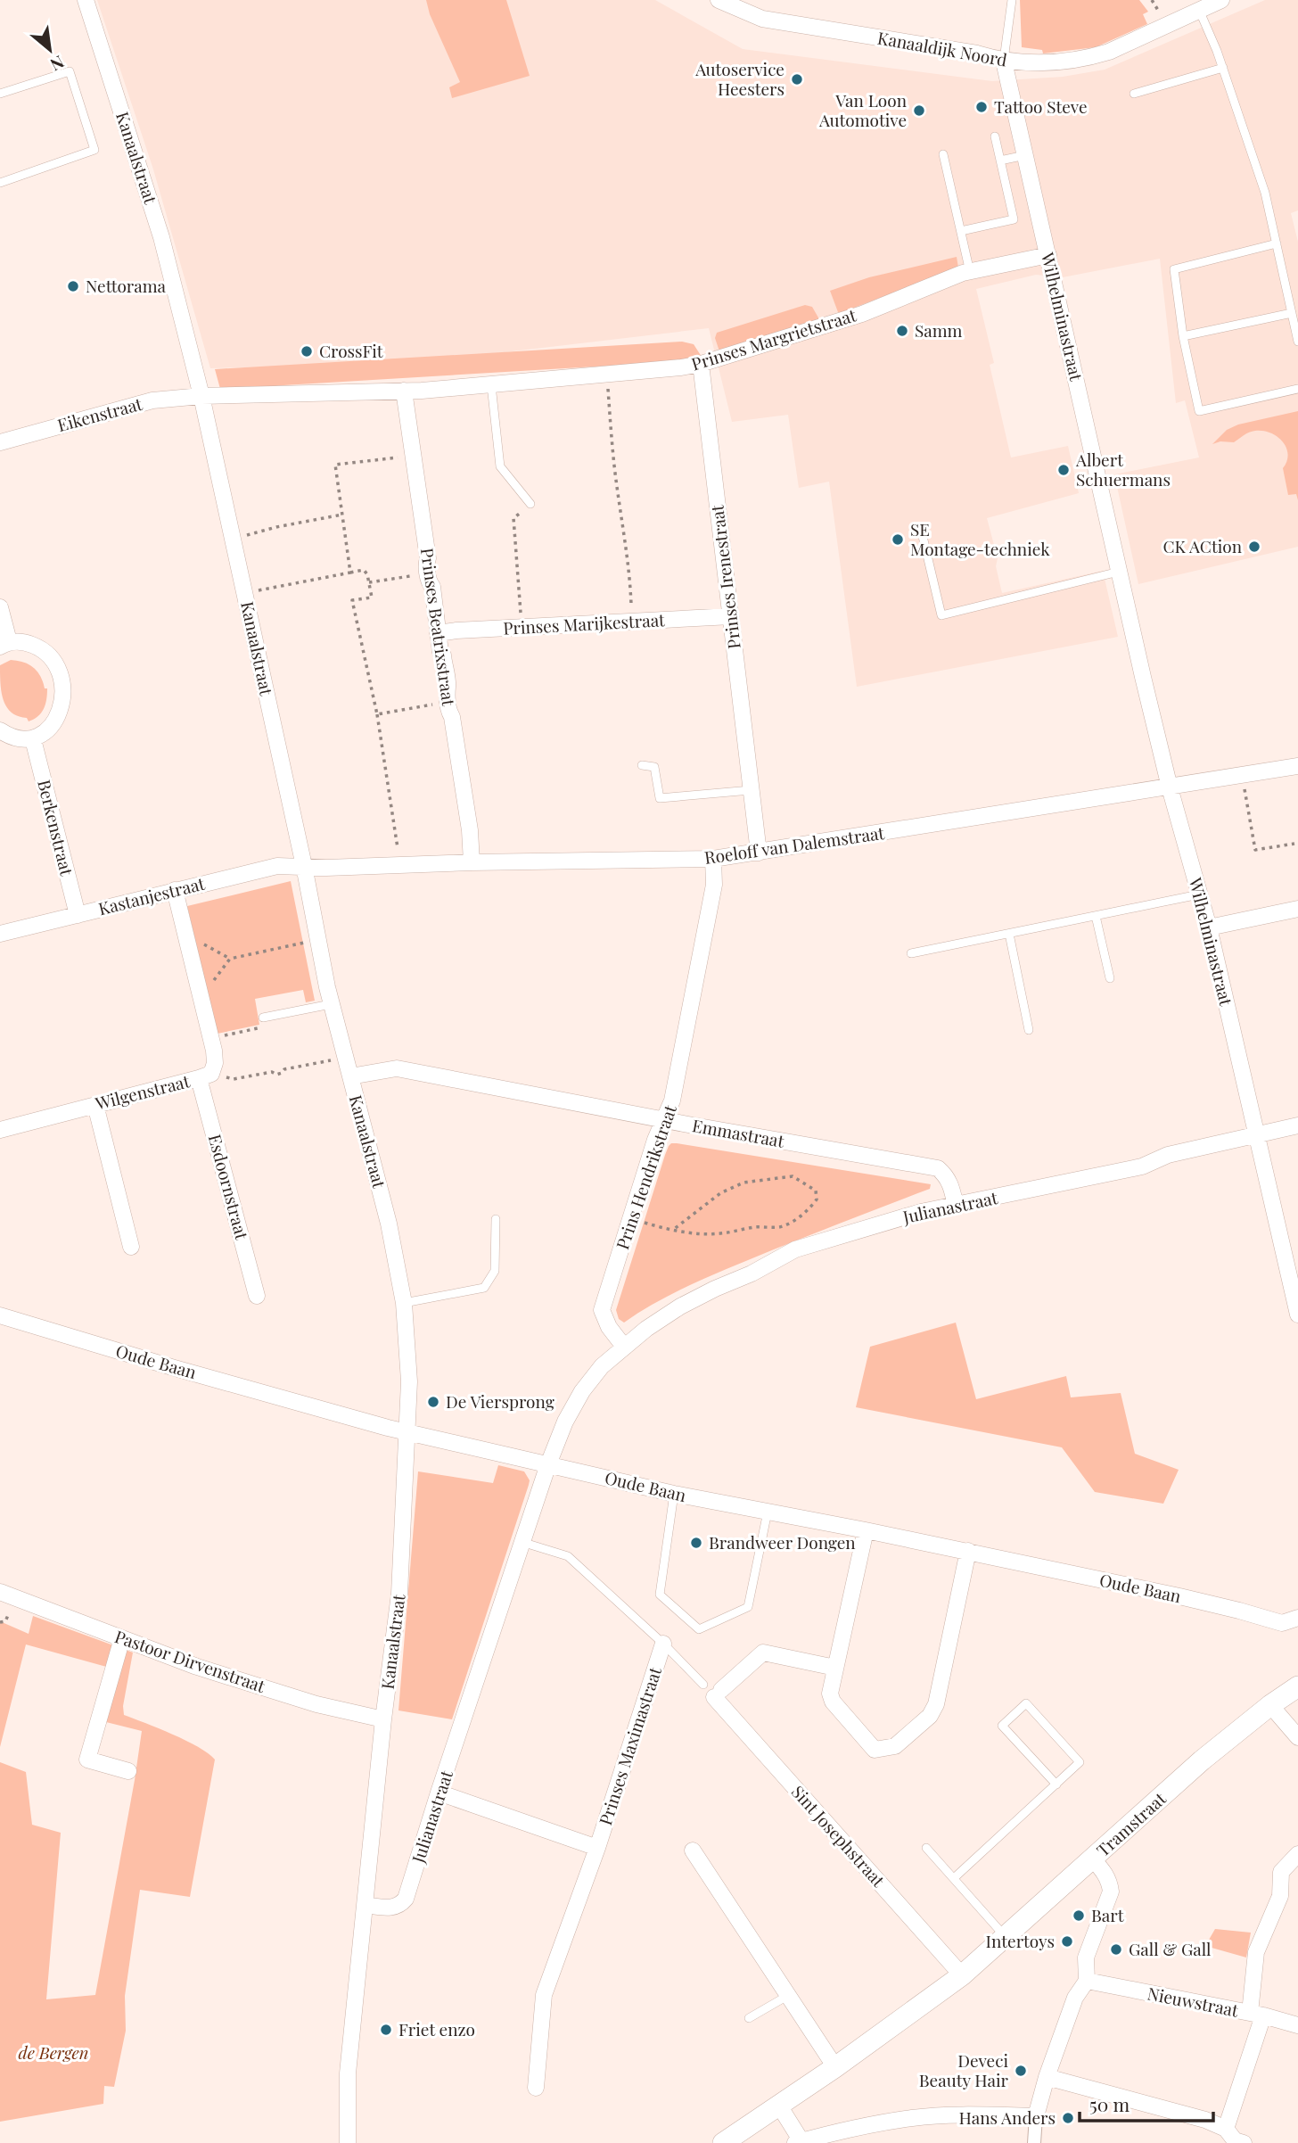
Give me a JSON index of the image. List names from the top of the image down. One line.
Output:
{"streets":{"street":["Kanaaldijk Noord","Kanaalstraat","Wilhelminastraat","Prinses Margrietstraat","Eikenstraat","Prinses Irenestraat","Prinses Marijkestraat","Prinses Beatrixstraat","Berkenstraat","Roeloff van Dalemstraat","Kastanjestraat","Wilgenstraat","Emmastraat","Prins Hendrikstraat","Esdoornstraat","Julianastraat","Oude Baan","Pastoor Dirvenstraat","Prinses Maximastraat","Tramstraat","Sint Josephstraat","Nieuwstraat"]},"crossings":[["Kanaaldijk Noord","Wilhelminastraat"],["Kanaalstraat","Prinses Margrietstraat"],["Kanaalstraat","Eikenstraat"],["Kanaalstraat","Roeloff van Dalemstraat"],["Kanaalstraat","Kastanjestraat"],["Kanaalstraat","Emmastraat"],["Kanaalstraat","Julianastraat"],["Kanaalstraat","Oude Baan"],["Kanaalstraat","Pastoor Dirvenstraat"],["Wilhelminastraat","Prinses Margrietstraat"],["Wilhelminastraat","Roeloff van Dalemstraat"],["Wilhelminastraat","Julianastraat"],["Prinses Margrietstraat","Eikenstraat"],["Prinses Margrietstraat","Prinses Irenestraat"],["Prinses Margrietstraat","Prinses Beatrixstraat"],["Prinses Irenestraat","Prinses Marijkestraat"],["Prinses Irenestraat","Roeloff van Dalemstraat"],["Prinses Marijkestraat","Prinses Beatrixstraat"],["Prinses Beatrixstraat","Roeloff van Dalemstraat"],["Berkenstraat","Kastanjestraat"],["Roeloff van Dalemstraat","Kastanjestraat"],["Roeloff van Dalemstraat","Prins Hendrikstraat"],["Kastanjestraat","Wilgenstraat"],["Wilgenstraat","Esdoornstraat"],["Emmastraat","Prins Hendrikstraat"],["Emmastraat","Julianastraat"],["Prins Hendrikstraat","Julianastraat"],["Julianastraat","Oude Baan"],["Julianastraat","Prinses Maximastraat"],["Julianastraat","Sint Josephstraat"],["Prinses Maximastraat","Sint Josephstraat"],["Tramstraat","Nieuwstraat"]],"parks":["de Bergen"],"places":["Autoservice Heesters","Tattoo Steve","Van Loon Automotive","Nettorama","Samm","CrossFit","Albert Schuermans","SE Montage-techniek","CK ACtion","De Viersprong","Brandweer Dongen","Bart","Intertoys","Gall & Gall","Friet enzo","Deveci Beauty Hair","Hans Anders"],"scale_bar":"50 m","north":"bottom right"}
